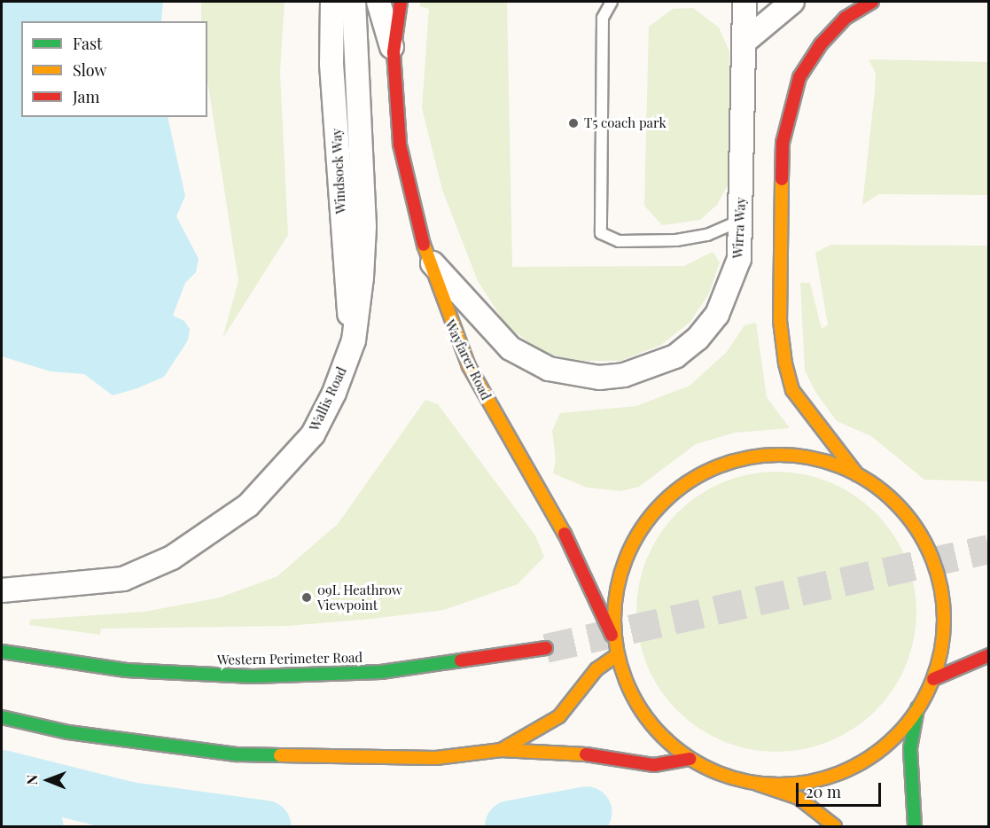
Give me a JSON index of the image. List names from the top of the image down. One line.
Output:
{"streets":{"main road":["Wayfarer Road","Western Perimeter Road"],"street":["Windsock Way","Wirra Way","Wallis Road"]},"crossings":[["Windsock Way","Wallis Road"],["Wirra Way","Wayfarer Road"]],"places":["T5 coach park","09L Heathrow Viewpoint"],"legend":["Fast","Slow","Jam"],"scale_bar":"20 m","north":"left"}
